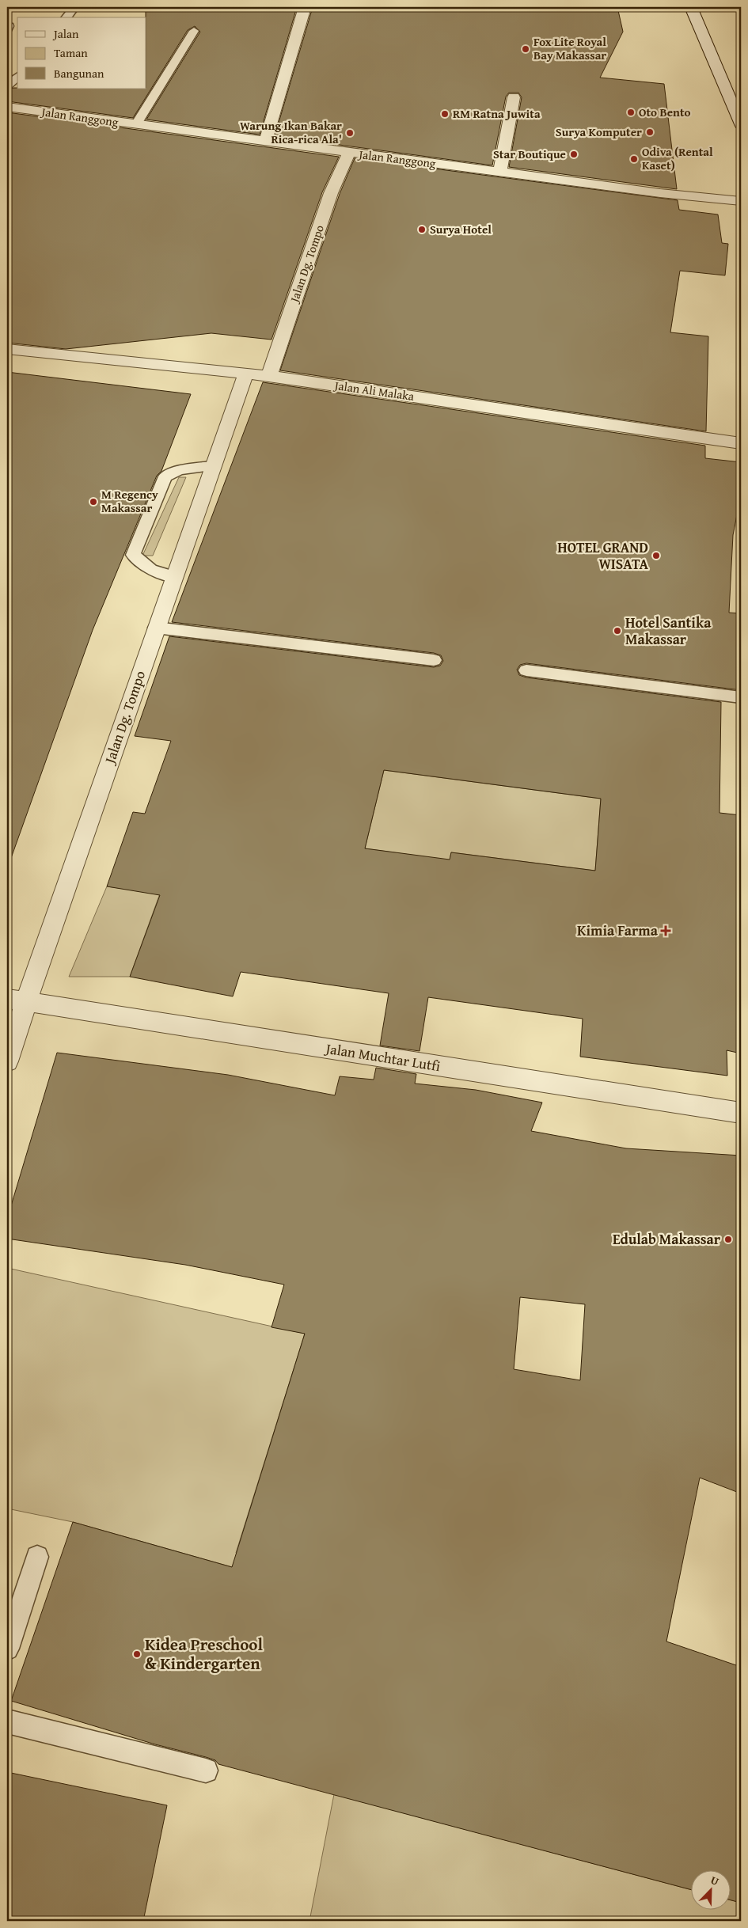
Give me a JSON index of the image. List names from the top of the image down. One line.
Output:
{"streets":{"street":["Jalan Ranggong","Jalan Dg. Tompo","Jalan Ali Malaka","Jalan Muchtar Lutfi"]},"crossings":[["Jalan Ranggong","Jalan Dg. Tompo"],["Jalan Dg. Tompo","Jalan Ali Malaka"],["Jalan Dg. Tompo","Jalan Muchtar Lutfi"]],"places":{"other":["Fox Lite Royal Bay Makassar","Oto Bento","RM Ratna Juwita","Surya Komputer","Warung Ikan Bakar Rica-rica Ala'","Star Boutique","Odiva (Rental Kaset)","Surya Hotel","M Regency Makassar","HOTEL GRAND WISATA","Hotel Santika Makassar","Edulab Makassar","Kidea Preschool & Kindergarten"],"health":["Kimia Farma"]},"legend":["Jalan","Taman","Bangunan"],"north":"top right"}
